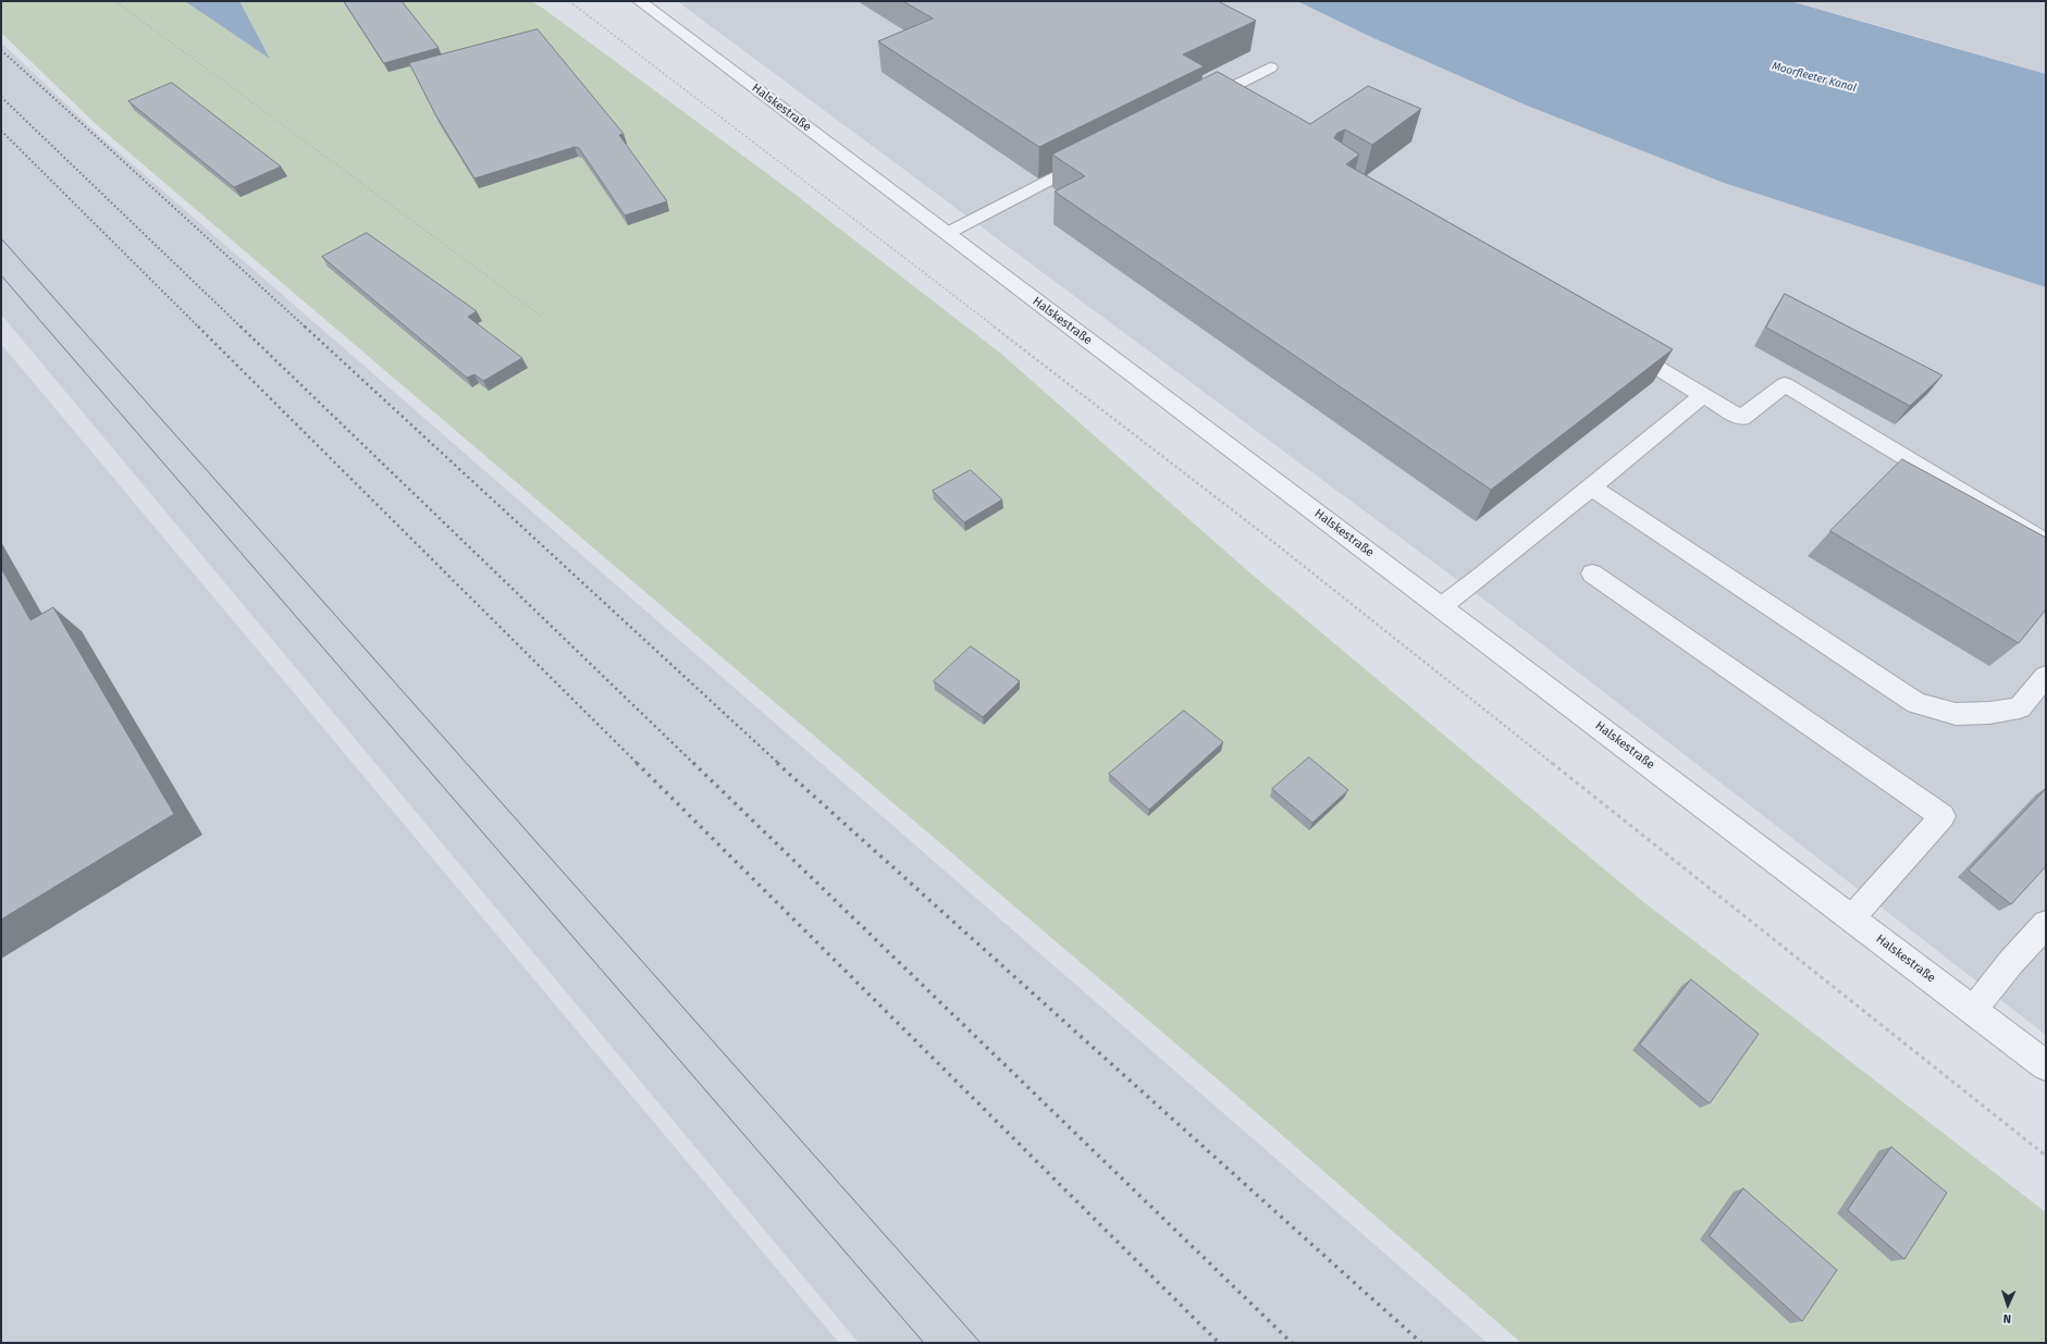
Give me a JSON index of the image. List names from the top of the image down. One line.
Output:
{"streets":{"street":["Halskestraße"]},"water":["Moorfleeter Kanal"],"north":"bottom"}
